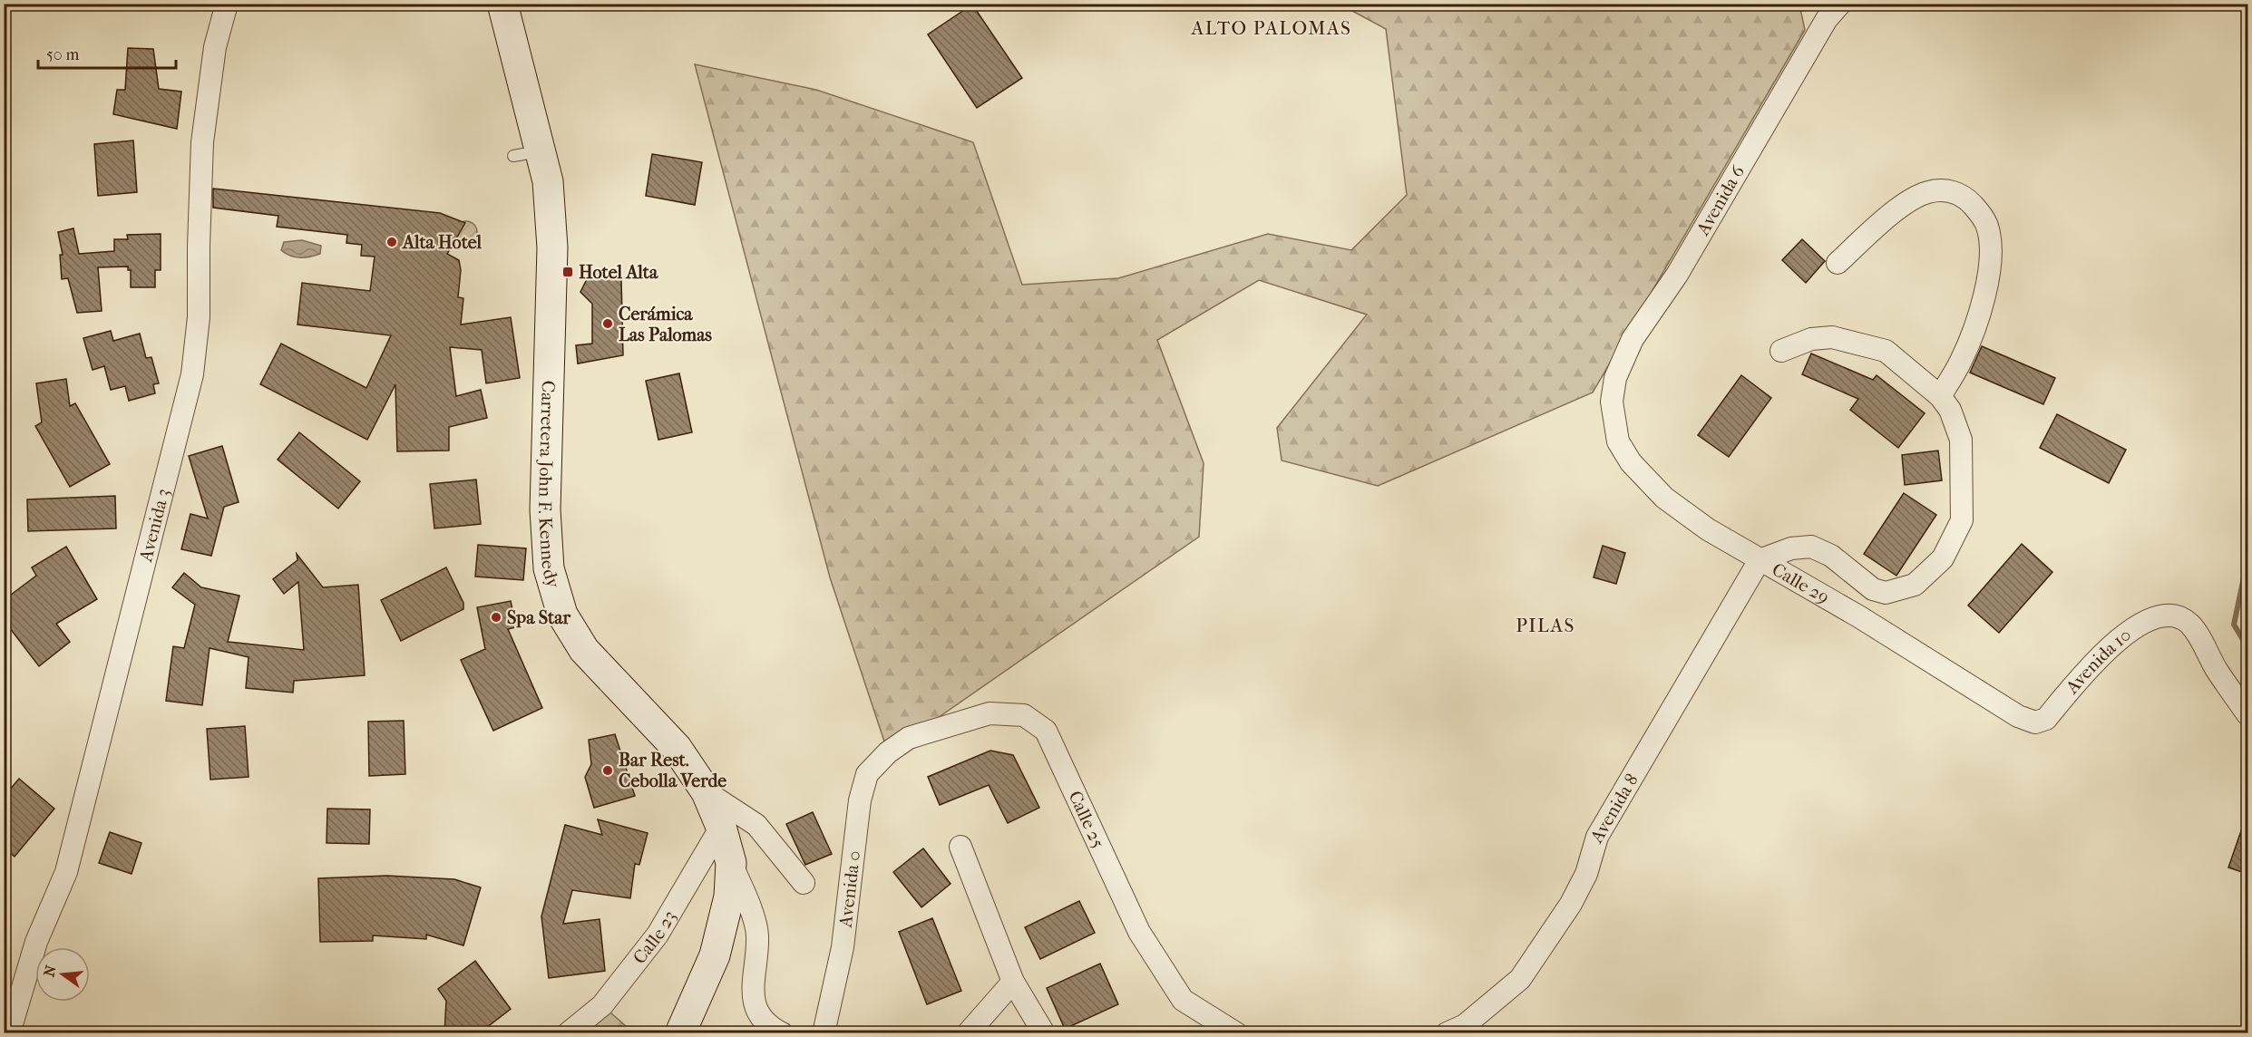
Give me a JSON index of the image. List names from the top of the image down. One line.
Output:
{"streets":{"main road":["Carretera John F. Kennedy"],"street":["Avenida 6","Avenida 3","Calle 29","Avenida 10","Avenida 8","Calle 25","Avenida 0","Calle 23"]},"crossings":[["Avenida 6","Calle 29"],["Carretera John F. Kennedy","Calle 23"],["Calle 29","Avenida 10"],["Calle 29","Avenida 8"],["Calle 25","Avenida 0"]],"districts":["ALTO PALOMAS","PILAS"],"places":{"other":["Alta Hotel","Cerámica Las Palomas","Spa Star","Bar Rest. Cebolla Verde"],"transit":["Hotel Alta"]},"scale_bar":"50 m","north":"left"}
